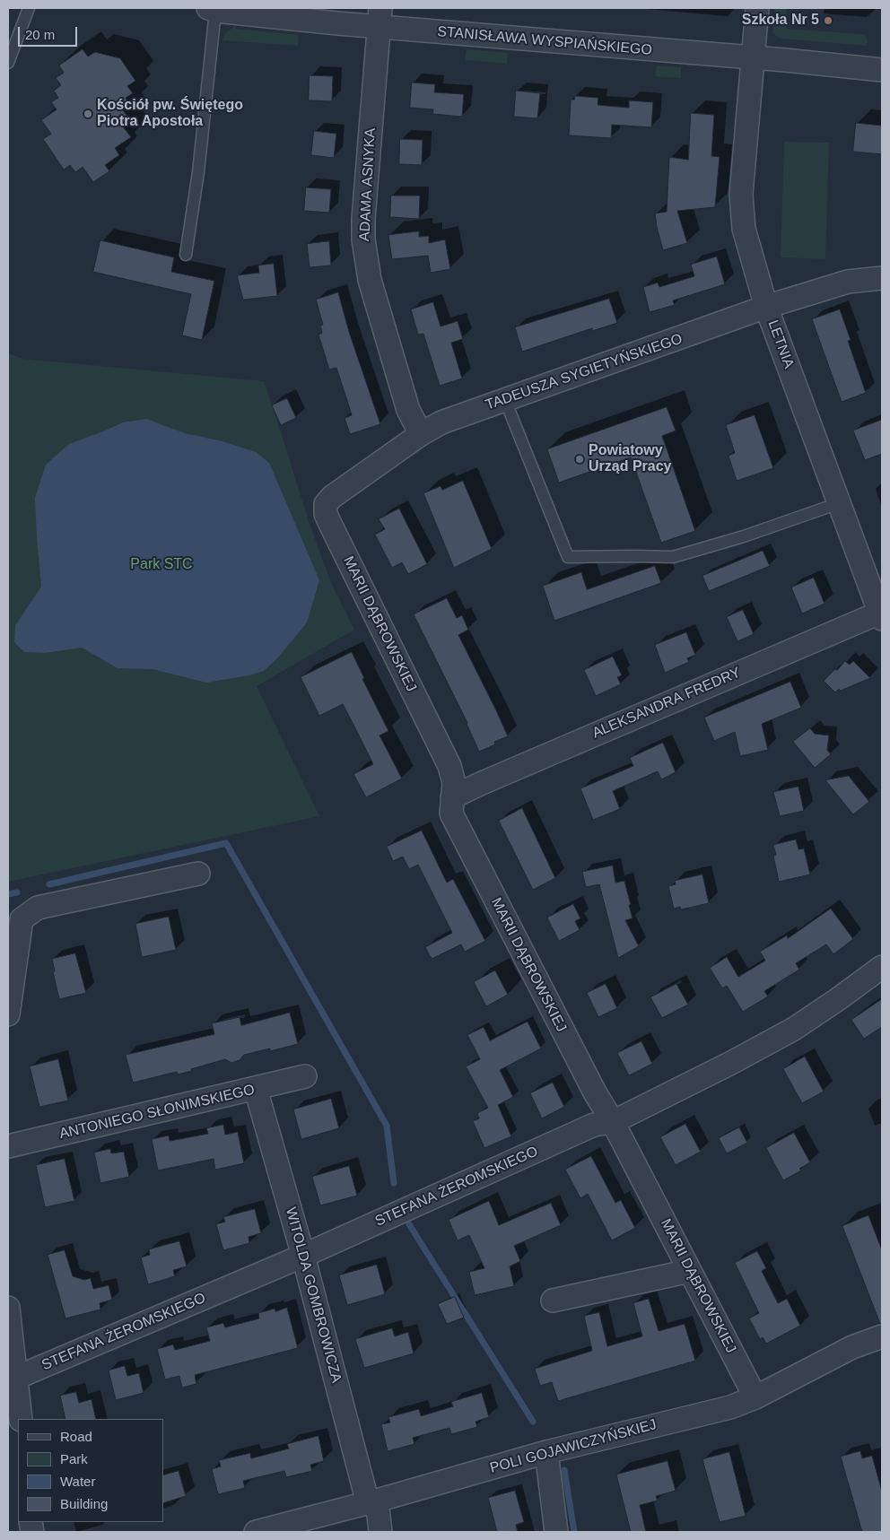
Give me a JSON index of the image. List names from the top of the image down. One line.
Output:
{"streets":{"street":["STANISŁAWA WYSPIAŃSKIEGO","ADAMA ASNYKA","LETNIA","TADEUSZA SYGIETYŃSKIEGO","MARII DĄBROWSKIEJ","ALEKSANDRA FREDRY","ANTONIEGO SŁONIMSKIEGO","STEFANA ŻEROMSKIEGO","WITOLDA GOMBROWICZA","POLI GOJAWICZYŃSKIEJ"]},"crossings":[["STANISŁAWA WYSPIAŃSKIEGO","ADAMA ASNYKA"],["STANISŁAWA WYSPIAŃSKIEGO","LETNIA"],["ADAMA ASNYKA","TADEUSZA SYGIETYŃSKIEGO"],["LETNIA","TADEUSZA SYGIETYŃSKIEGO"],["LETNIA","ALEKSANDRA FREDRY"],["TADEUSZA SYGIETYŃSKIEGO","MARII DĄBROWSKIEJ"],["MARII DĄBROWSKIEJ","ALEKSANDRA FREDRY"],["MARII DĄBROWSKIEJ","STEFANA ŻEROMSKIEGO"],["MARII DĄBROWSKIEJ","POLI GOJAWICZYŃSKIEJ"],["ANTONIEGO SŁONIMSKIEGO","WITOLDA GOMBROWICZA"],["STEFANA ŻEROMSKIEGO","WITOLDA GOMBROWICZA"],["WITOLDA GOMBROWICZA","POLI GOJAWICZYŃSKIEJ"]],"parks":["Park STC"],"places":["Szkoła Nr 5","Kościół pw. Świętego Piotra Apostoła","Powiatowy Urząd Pracy"],"legend":["Road","Park","Water","Building"],"scale_bar":"20 m"}
